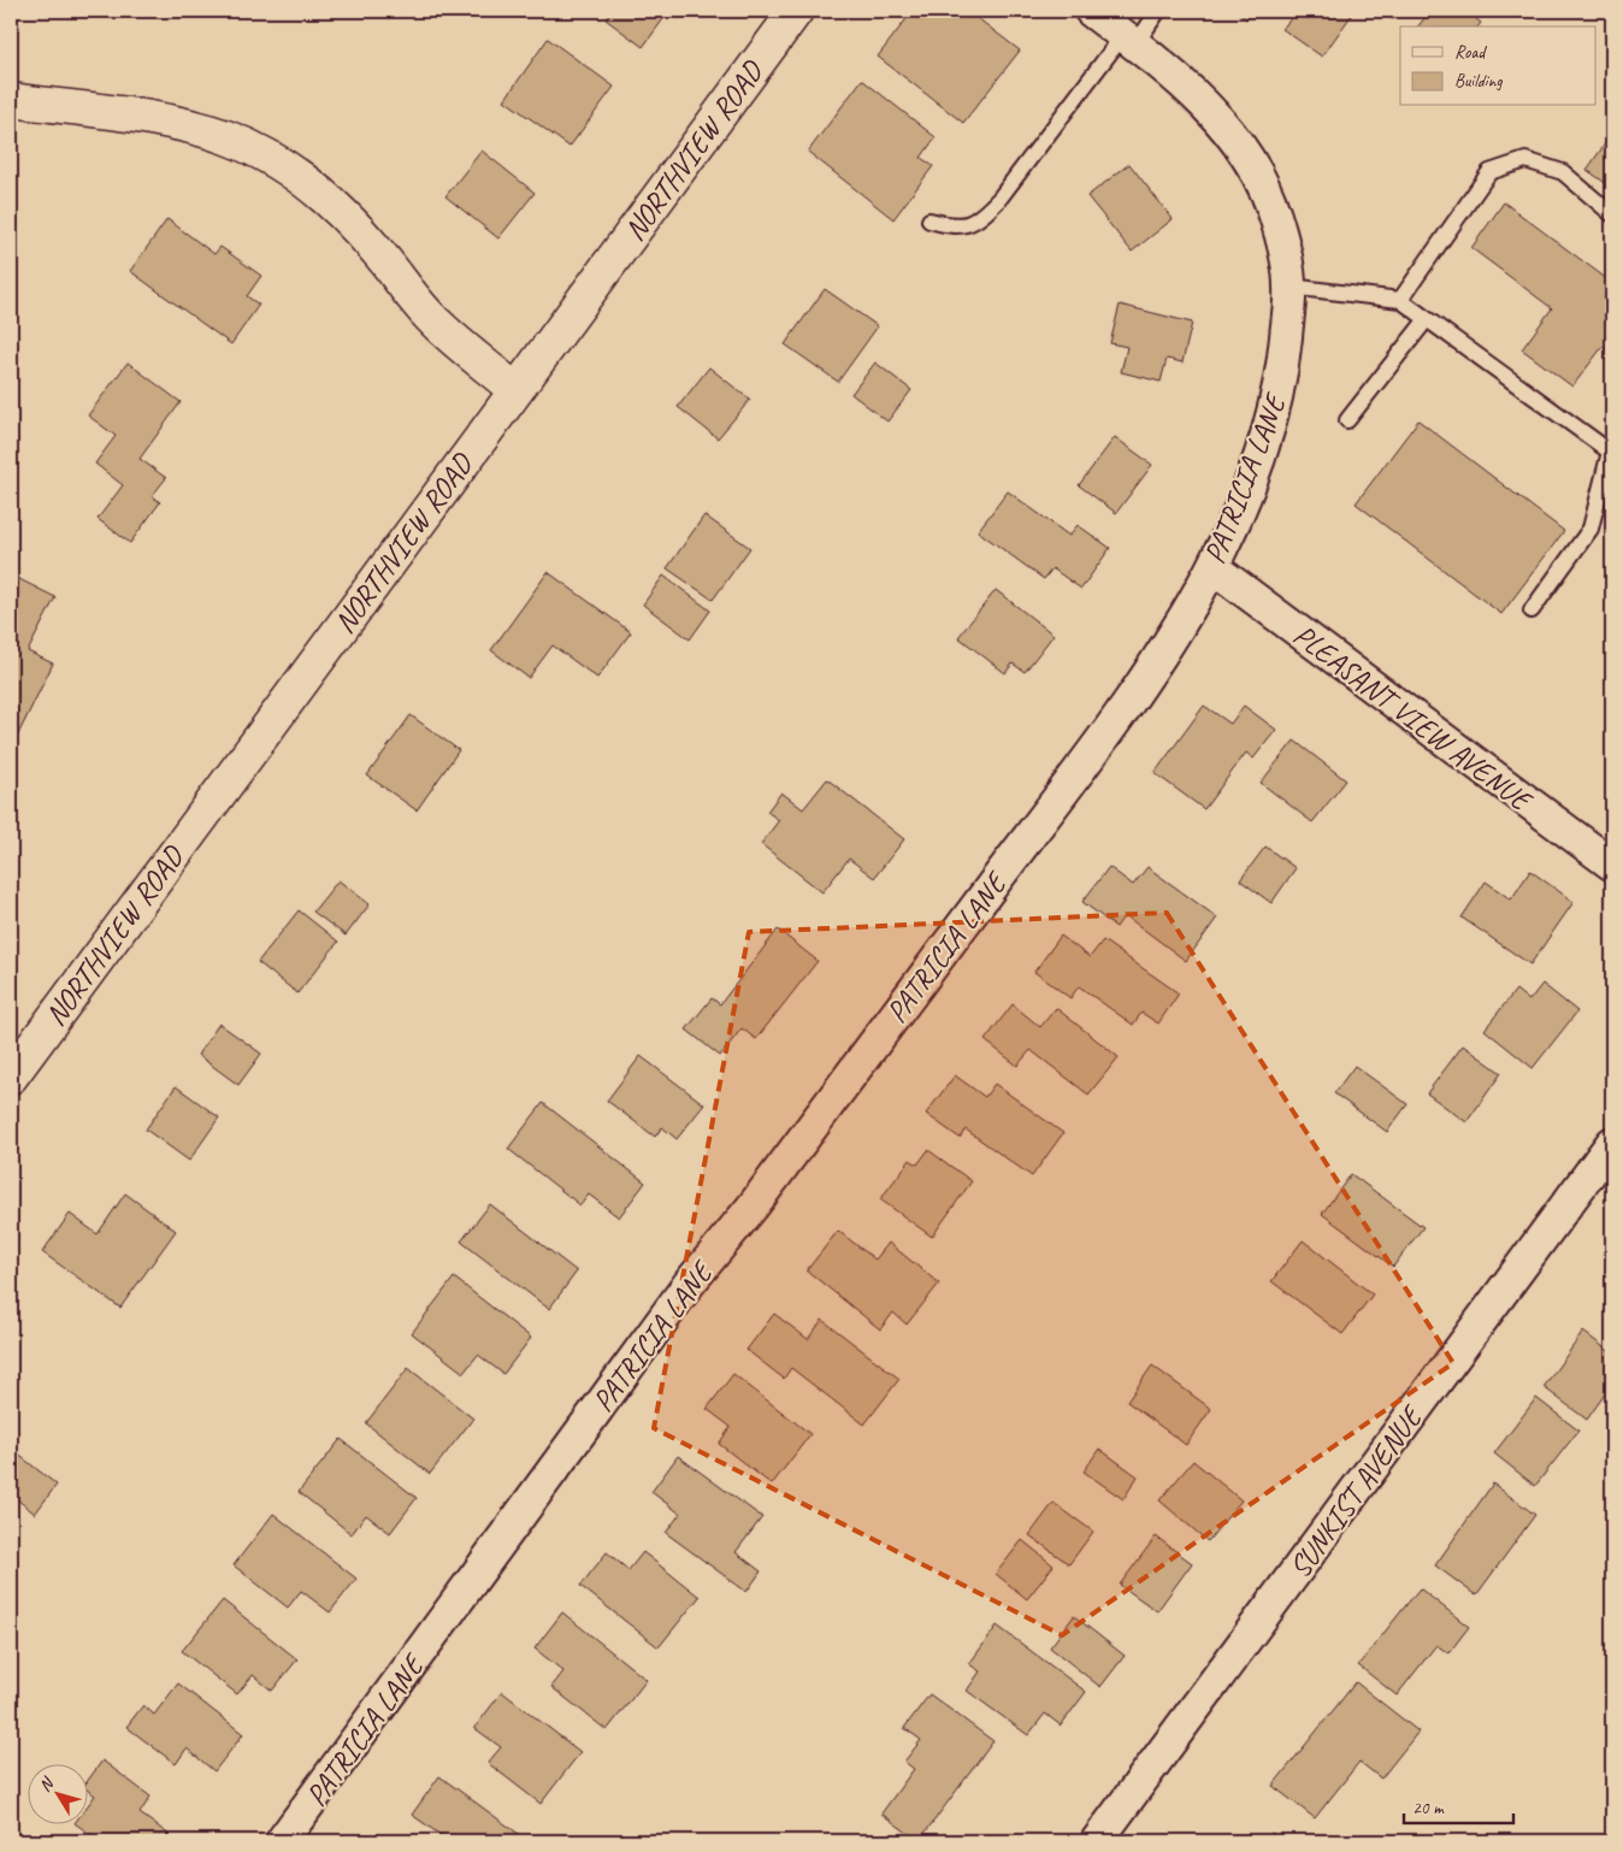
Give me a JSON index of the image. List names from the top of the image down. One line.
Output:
{"streets":{"street":["NORTHVIEW ROAD","PATRICIA LANE","PLEASANT VIEW AVENUE","SUNKIST AVENUE"]},"crossings":[["PATRICIA LANE","PLEASANT VIEW AVENUE"]],"legend":["Road","Building"],"scale_bar":"20 m","north":"top left"}
